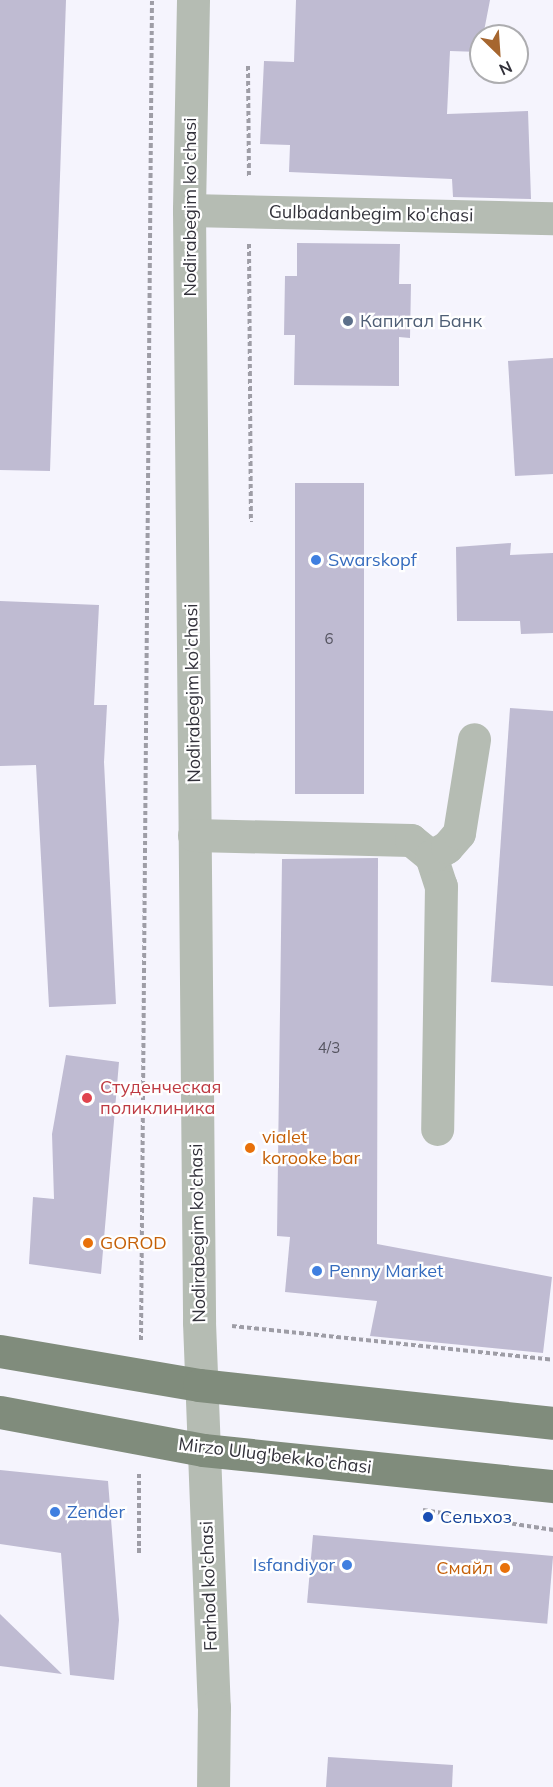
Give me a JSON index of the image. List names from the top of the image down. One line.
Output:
{"streets":{"main road":["Mirzo Ulug'bek ko'chasi"],"street":["Nodirabegim ko'chasi","Gulbadanbegim ko'chasi","Farhod ko'chasi"]},"crossings":[["Nodirabegim ko'chasi","Gulbadanbegim ko'chasi"],["Nodirabegim ko'chasi","Farhod ko'chasi"],["Mirzo Ulug'bek ko'chasi","Farhod ko'chasi"]],"places":["Капитал Банк","Swarskopf","Студенческая поликлиника","vialet korooke bar","GOROD","Penny Market","Zender","Сельхоз","Isfandiyor","Смайл"],"house_numbers":["6","4/3"],"north":"bottom right"}
